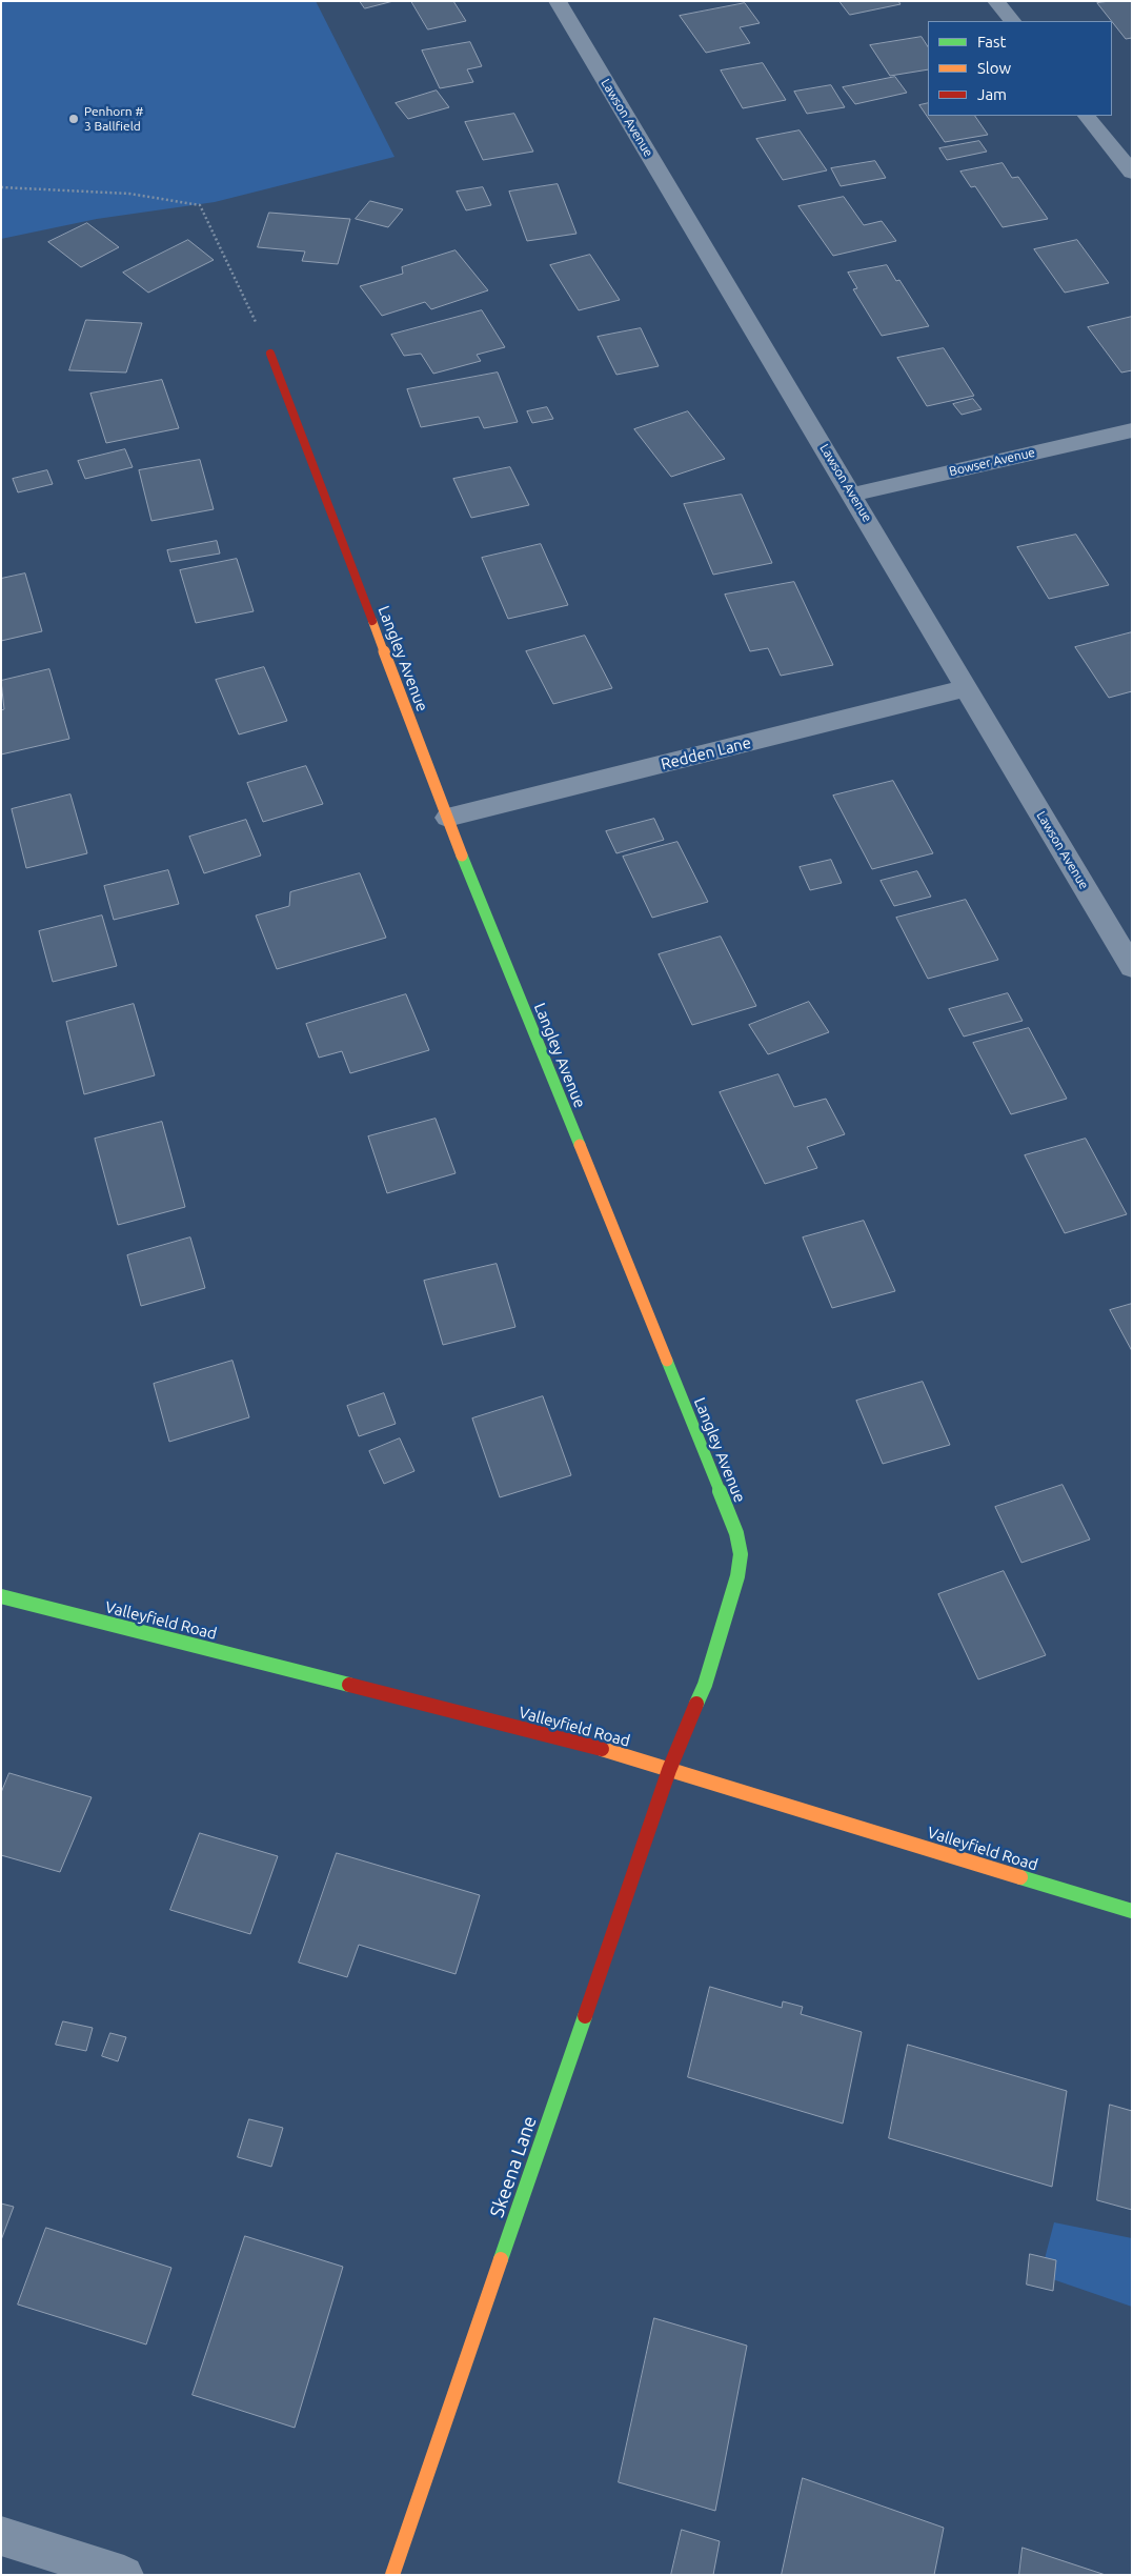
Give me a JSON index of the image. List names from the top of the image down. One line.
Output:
{"streets":{"street":["Lawson Avenue","Bowser Avenue","Langley Avenue","Redden Lane","Valleyfield Road","Skeena Lane"]},"crossings":[["Lawson Avenue","Bowser Avenue"],["Lawson Avenue","Redden Lane"],["Langley Avenue","Redden Lane"],["Langley Avenue","Valleyfield Road"],["Langley Avenue","Skeena Lane"],["Valleyfield Road","Skeena Lane"]],"places":["Penhorn # 3 Ballfield"],"legend":["Fast","Slow","Jam"]}
